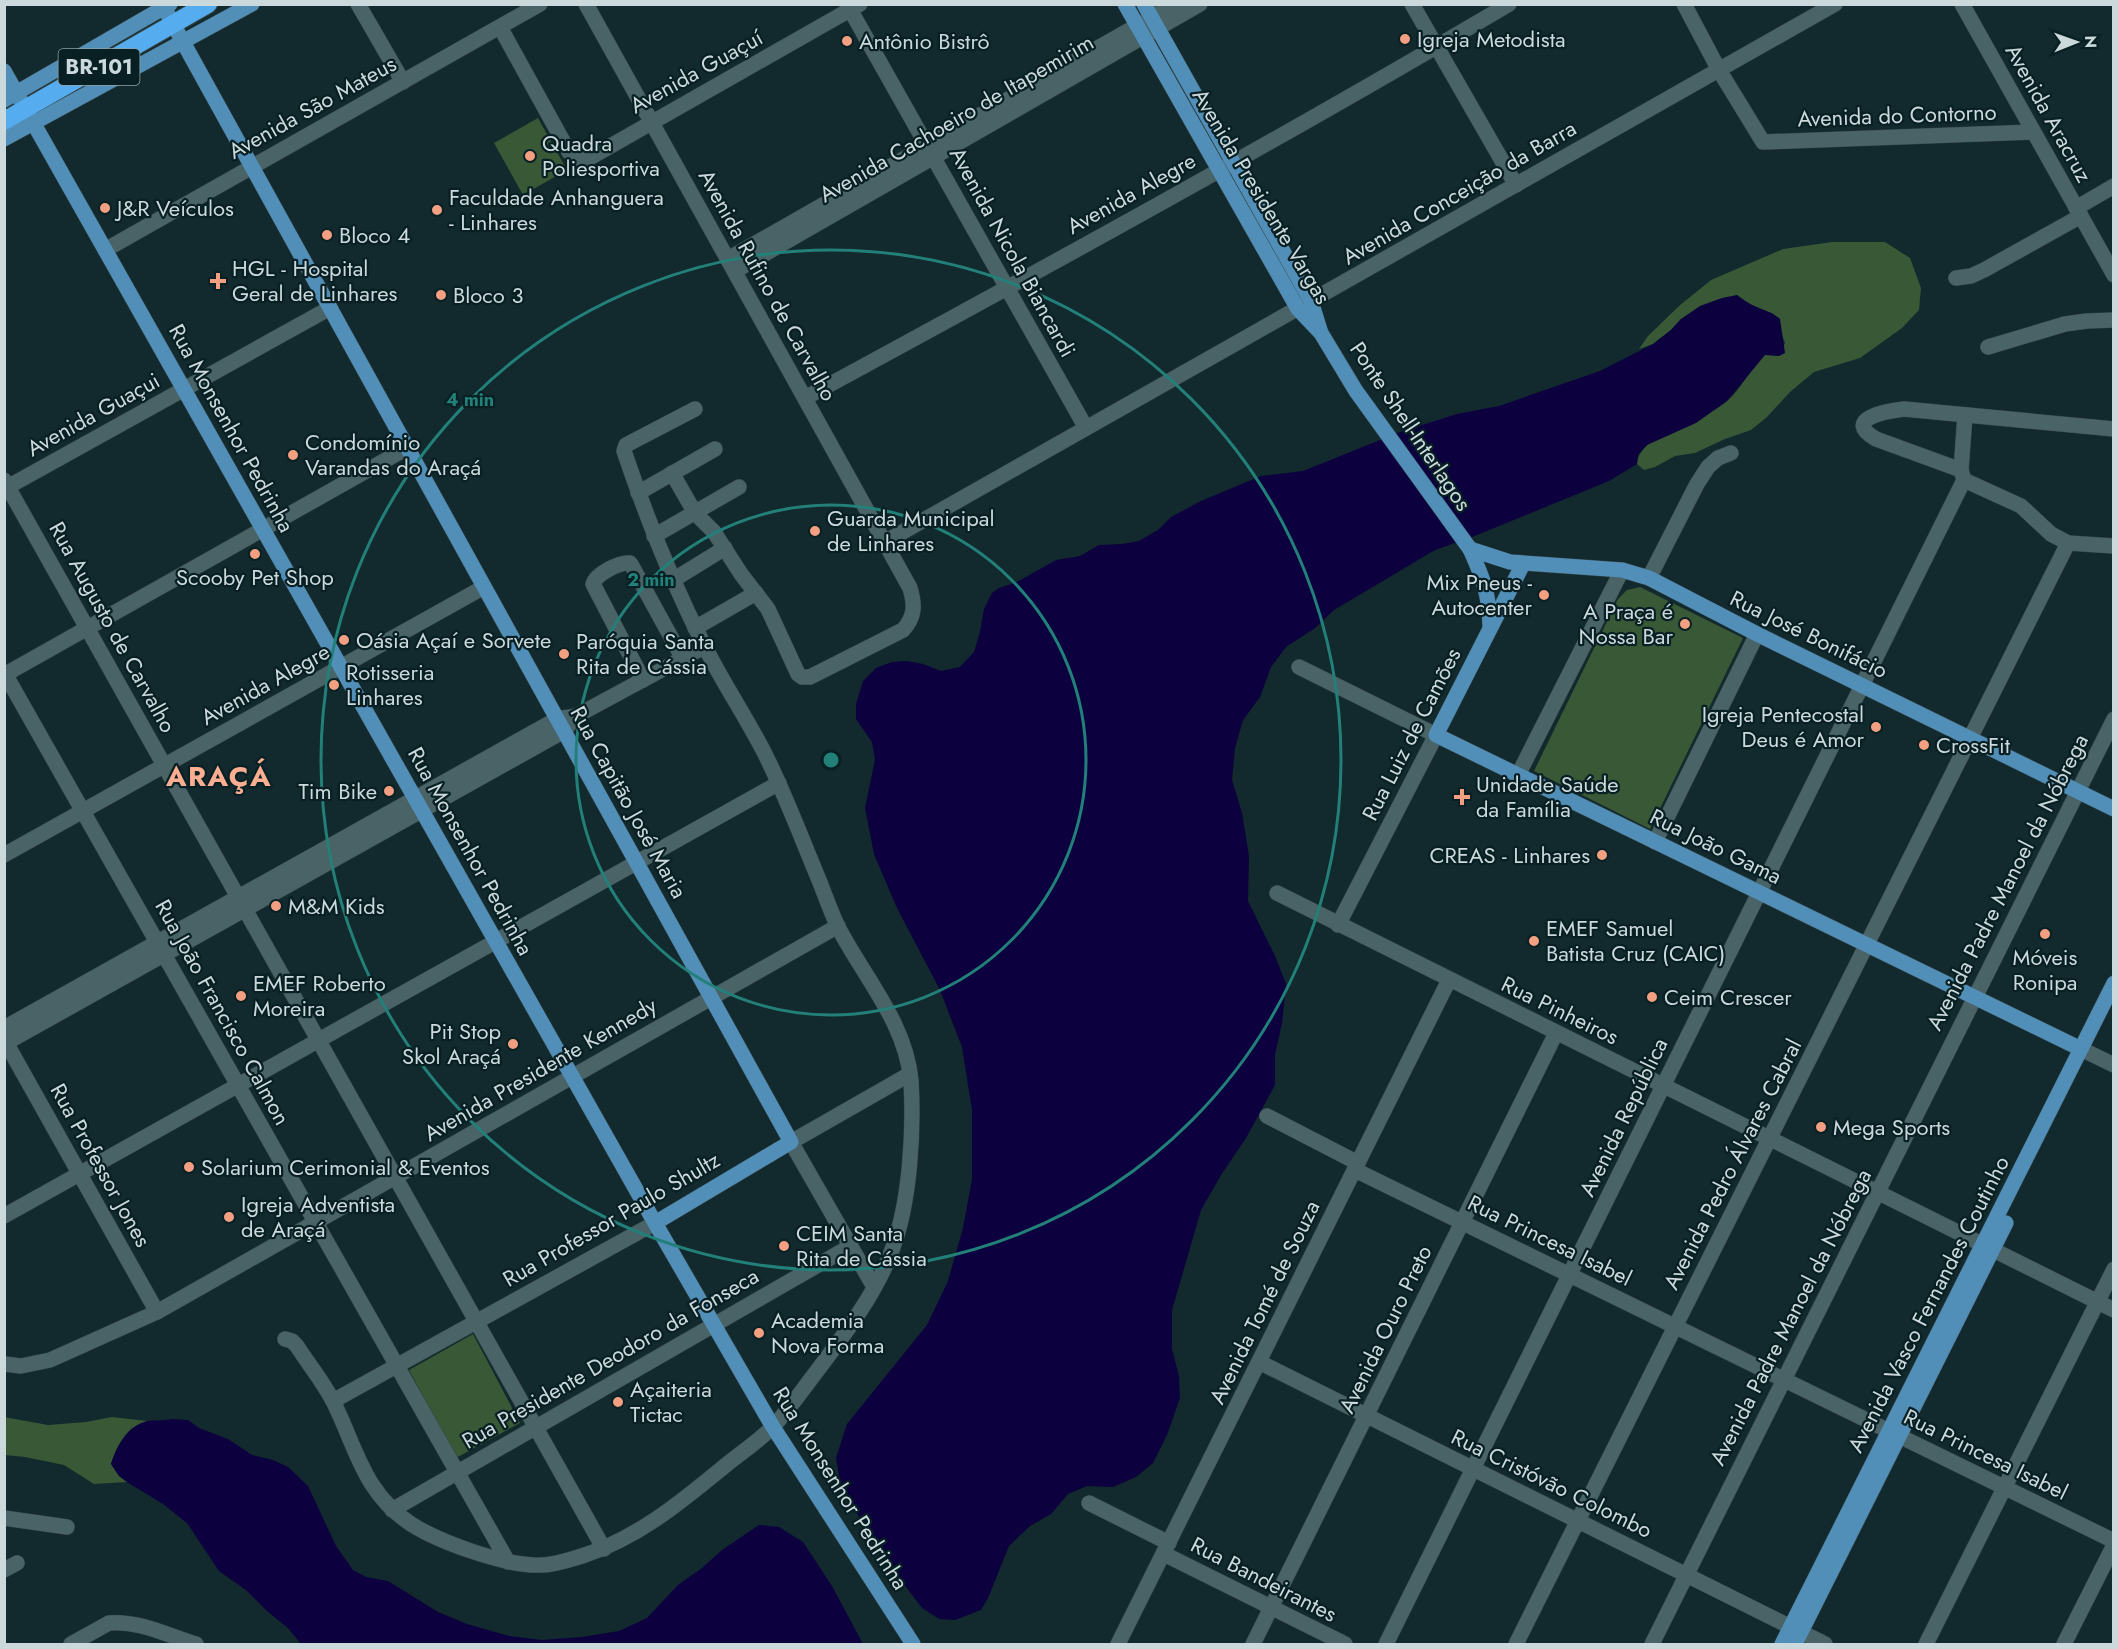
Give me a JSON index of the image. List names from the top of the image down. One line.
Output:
{"streets":{"highway":["BR-101"],"main road":["Avenida Presidente Vargas","Ponte Shell-Interlagos","Rua Monsenhor Pedrinha","Rua José Bonifácio","Rua Luiz de Camões","Rua Capitão José Maria","Rua João Gama","Rua Professor Paulo Shultz","Avenida Vasco Fernandes Coutinho"],"street":["Avenida Guaçuí","Avenida São Mateus","Avenida Aracruz","Avenida do Contorno","Avenida Conceição da Barra","Avenida Alegre","Avenida Nicola Biancardi","Avenida Rufino de Carvalho","Avenida Guaçui","Rua Augusto de Carvalho","Avenida Padre Manoel da Nóbrega","Rua Pinheiros","Rua João Francisco Calmon","Avenida Presidente Kennedy","Avenida República","Avenida Pedro Álvares Cabral","Rua Professor Jones","Rua Princesa Isabel","Avenida Tomé de Souza","Avenida Ouro Preto","Rua Presidente Deodoro da Fonseca","Rua Cristóvão Colombo","Rua Bandeirantes"]},"crossings":[["BR-101","Rua Monsenhor Pedrinha"],["BR-101","Rua Capitão José Maria"],["Avenida Guaçuí","Avenida São Mateus"],["Avenida Guaçuí","Avenida Nicola Biancardi"],["Avenida Guaçuí","Avenida Rufino de Carvalho"],["Avenida São Mateus","Rua Monsenhor Pedrinha"],["Avenida São Mateus","Rua Capitão José Maria"],["Avenida Aracruz","Avenida do Contorno"],["Avenida do Contorno","Avenida Conceição da Barra"],["Avenida Conceição da Barra","Avenida Presidente Vargas"],["Avenida Conceição da Barra","Avenida Nicola Biancardi"],["Avenida Conceição da Barra","Avenida Rufino de Carvalho"],["Avenida Alegre","Avenida Presidente Vargas"],["Avenida Alegre","Avenida Nicola Biancardi"],["Avenida Alegre","Avenida Rufino de Carvalho"],["Avenida Alegre","Rua Monsenhor Pedrinha"],["Avenida Alegre","Rua Augusto de Carvalho"],["Avenida Alegre","Rua Capitão José Maria"],["Avenida Alegre","Rua João Francisco Calmon"],["Avenida Presidente Vargas","Ponte Shell-Interlagos"],["Avenida Guaçui","Rua Monsenhor Pedrinha"],["Avenida Guaçui","Rua Augusto de Carvalho"],["Avenida Guaçui","Rua Capitão José Maria"],["Ponte Shell-Interlagos","Rua José Bonifácio"],["Ponte Shell-Interlagos","Rua Luiz de Camões"],["Rua Monsenhor Pedrinha","Avenida Presidente Kennedy"],["Rua Monsenhor Pedrinha","Rua Professor Paulo Shultz"],["Rua Monsenhor Pedrinha","Rua Presidente Deodoro da Fonseca"],["Rua Augusto de Carvalho","Avenida Presidente Kennedy"],["Rua Augusto de Carvalho","Rua Professor Paulo Shultz"],["Rua Augusto de Carvalho","Rua Presidente Deodoro da Fonseca"],["Rua José Bonifácio","Rua Luiz de Camões"],["Rua José Bonifácio","Avenida Padre Manoel da Nóbrega"],["Rua José Bonifácio","Avenida República"],["Rua José Bonifácio","Avenida Pedro Álvares Cabral"],["Rua Luiz de Camões","Rua João Gama"],["Rua Luiz de Camões","Rua Pinheiros"],["Rua Capitão José Maria","Avenida Presidente Kennedy"],["Rua Capitão José Maria","Rua Professor Paulo Shultz"],["Rua João Gama","Avenida Padre Manoel da Nóbrega"],["Rua João Gama","Avenida República"],["Rua João Gama","Avenida Pedro Álvares Cabral"],["Rua João Gama","Avenida Vasco Fernandes Coutinho"],["Avenida Padre Manoel da Nóbrega","Rua Pinheiros"],["Avenida Padre Manoel da Nóbrega","Rua Princesa Isabel"],["Avenida Padre Manoel da Nóbrega","Rua Cristóvão Colombo"],["Rua Pinheiros","Avenida República"],["Rua Pinheiros","Avenida Pedro Álvares Cabral"],["Rua Pinheiros","Avenida Tomé de Souza"],["Rua Pinheiros","Avenida Vasco Fernandes Coutinho"],["Rua Pinheiros","Avenida Ouro Preto"],["Rua João Francisco Calmon","Avenida Presidente Kennedy"],["Rua João Francisco Calmon","Rua Professor Paulo Shultz"],["Rua João Francisco Calmon","Rua Presidente Deodoro da Fonseca"],["Avenida Presidente Kennedy","Rua Professor Jones"],["Avenida República","Rua Princesa Isabel"],["Avenida República","Rua Cristóvão Colombo"],["Avenida Pedro Álvares Cabral","Rua Princesa Isabel"],["Avenida Pedro Álvares Cabral","Rua Cristóvão Colombo"],["Rua Princesa Isabel","Avenida Tomé de Souza"],["Rua Princesa Isabel","Avenida Vasco Fernandes Coutinho"],["Rua Princesa Isabel","Avenida Ouro Preto"],["Avenida Tomé de Souza","Rua Cristóvão Colombo"],["Avenida Tomé de Souza","Rua Bandeirantes"],["Avenida Vasco Fernandes Coutinho","Rua Cristóvão Colombo"],["Avenida Ouro Preto","Rua Cristóvão Colombo"],["Avenida Ouro Preto","Rua Bandeirantes"]],"districts":["ARAÇÁ"],"places":{"other":["Igreja Metodista","Antônio Bistrô","Quadra Poliesportiva","J&R Veículos","Faculdade Anhanguera - Linhares","Bloco 4","Bloco 3","Condomínio Varandas do Araçá","Guarda Municipal de Linhares","Scooby Pet Shop","Mix Pneus - Autocenter","A Praça é Nossa Bar","Oásia Açaí e Sorvete","Paróquia Santa Rita de Cássia","Rotisseria Linhares","Igreja Pentecostal Deus é Amor","CrossFit","Tim Bike","CREAS - Linhares","M&M Kids","Móveis Ronipa","EMEF Samuel Batista Cruz (CAIC)","EMEF Roberto Moreira","Ceim Crescer","Pit Stop Skol Araçá","Mega Sports","Solarium Cerimonial & Eventos","Igreja Adventista de Araçá","CEIM Santa Rita de Cássia","Academia Nova Forma","Açaiteria Tictac"],"health":["HGL - Hospital Geral de Linhares","Unidade Saúde da Família"]},"north":"right","rings":["4 min","2 min"]}
